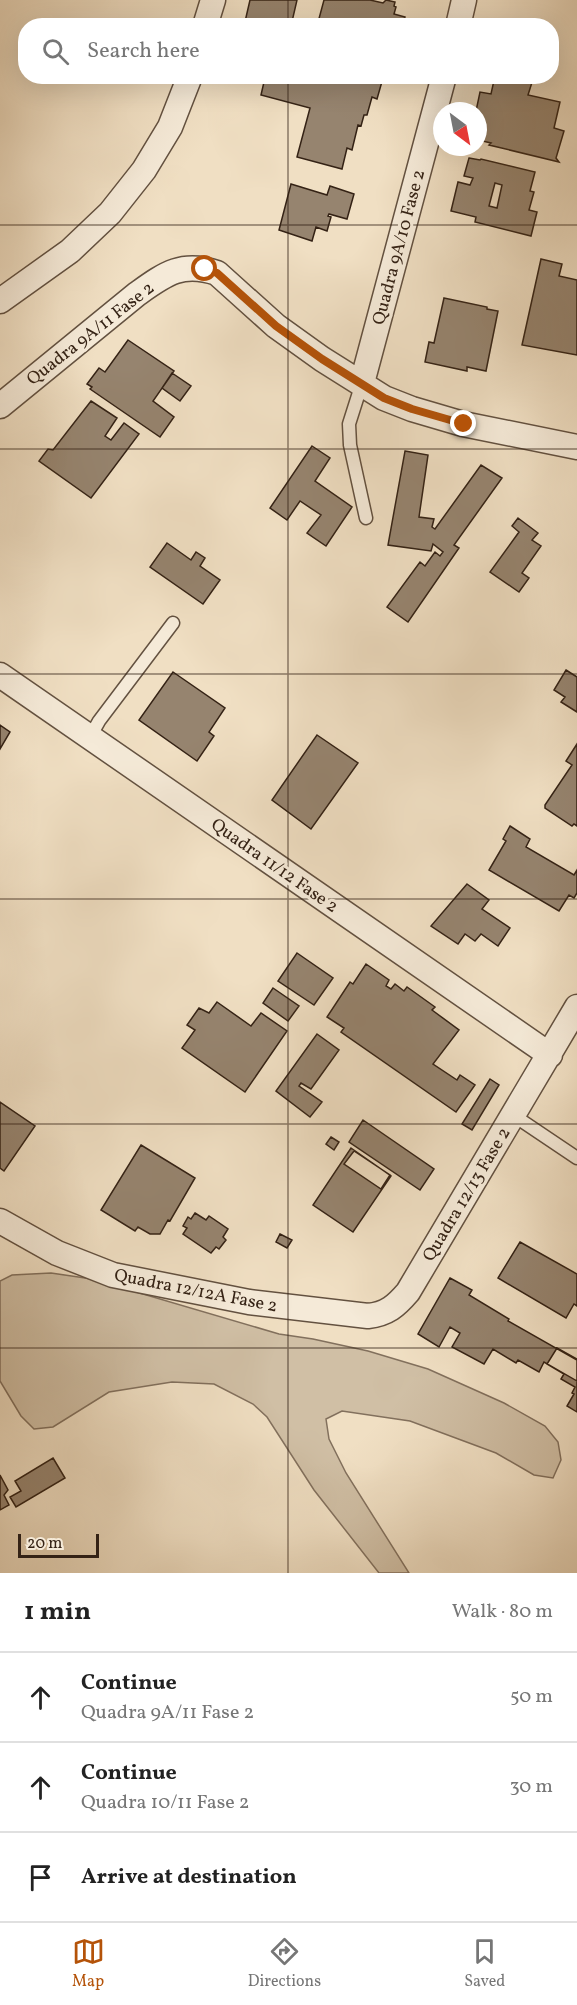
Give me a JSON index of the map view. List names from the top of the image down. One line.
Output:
{"streets":{"street":["Quadra 9A/10 Fase 2","Quadra 9A/11 Fase 2","Quadra 11/12 Fase 2","Quadra 12/13 Fase 2","Quadra 12/12A Fase 2"]},"crossings":[["Quadra 9A/10 Fase 2","Quadra 9A/11 Fase 2"],["Quadra 11/12 Fase 2","Quadra 12/13 Fase 2"],["Quadra 12/13 Fase 2","Quadra 12/12A Fase 2"]],"scale_bar":"20 m","north":"bottom right","page":{"search":"Search here","scale":"20 m","heading":["1 min","Walk · 80 m"],"list":[["Continue","Quadra 9A/11 Fase 2","50 m"],["Continue","Quadra 10/11 Fase 2","30 m"],"Arrive at destination"],"nav":["Map","Directions","Saved"]}}
